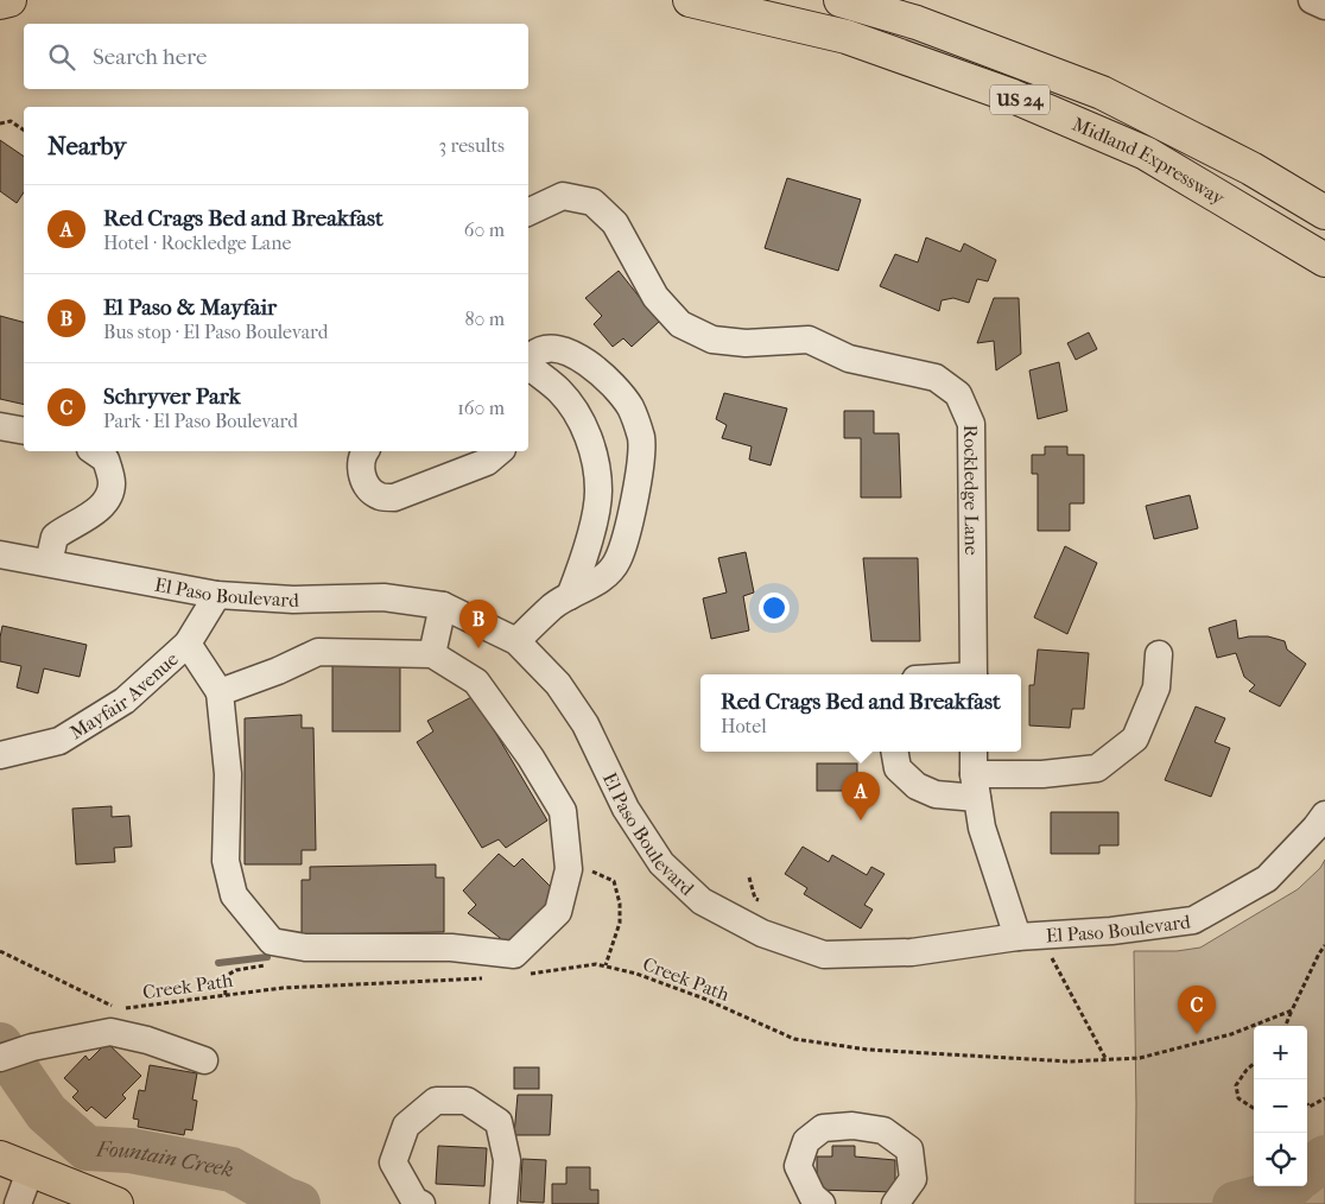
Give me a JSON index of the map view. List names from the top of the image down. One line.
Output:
{"streets":{"main road":["US 24","Midland Expressway"],"street":["Rockledge Lane","El Paso Boulevard","Mayfair Avenue"],"path":["Creek Path"]},"crossings":[["El Paso Boulevard","Mayfair Avenue"]],"water":["Fountain Creek"],"page":{"search":"Search here","heading":["Nearby","3 results"],"list":[{"mark":"A","name":"Red Crags Bed and Breakfast","note":"Hotel · Rockledge Lane","value":"60 m"},{"mark":"B","name":"El Paso & Mayfair","note":"Bus stop · El Paso Boulevard","value":"80 m"},{"mark":"C","name":"Schryver Park","note":"Park · El Paso Boulevard","value":"160 m"}],"pins":["B","A","C"],"popup":["Red Crags Bed and Breakfast","Hotel"],"map_buttons":["+","−"]}}
